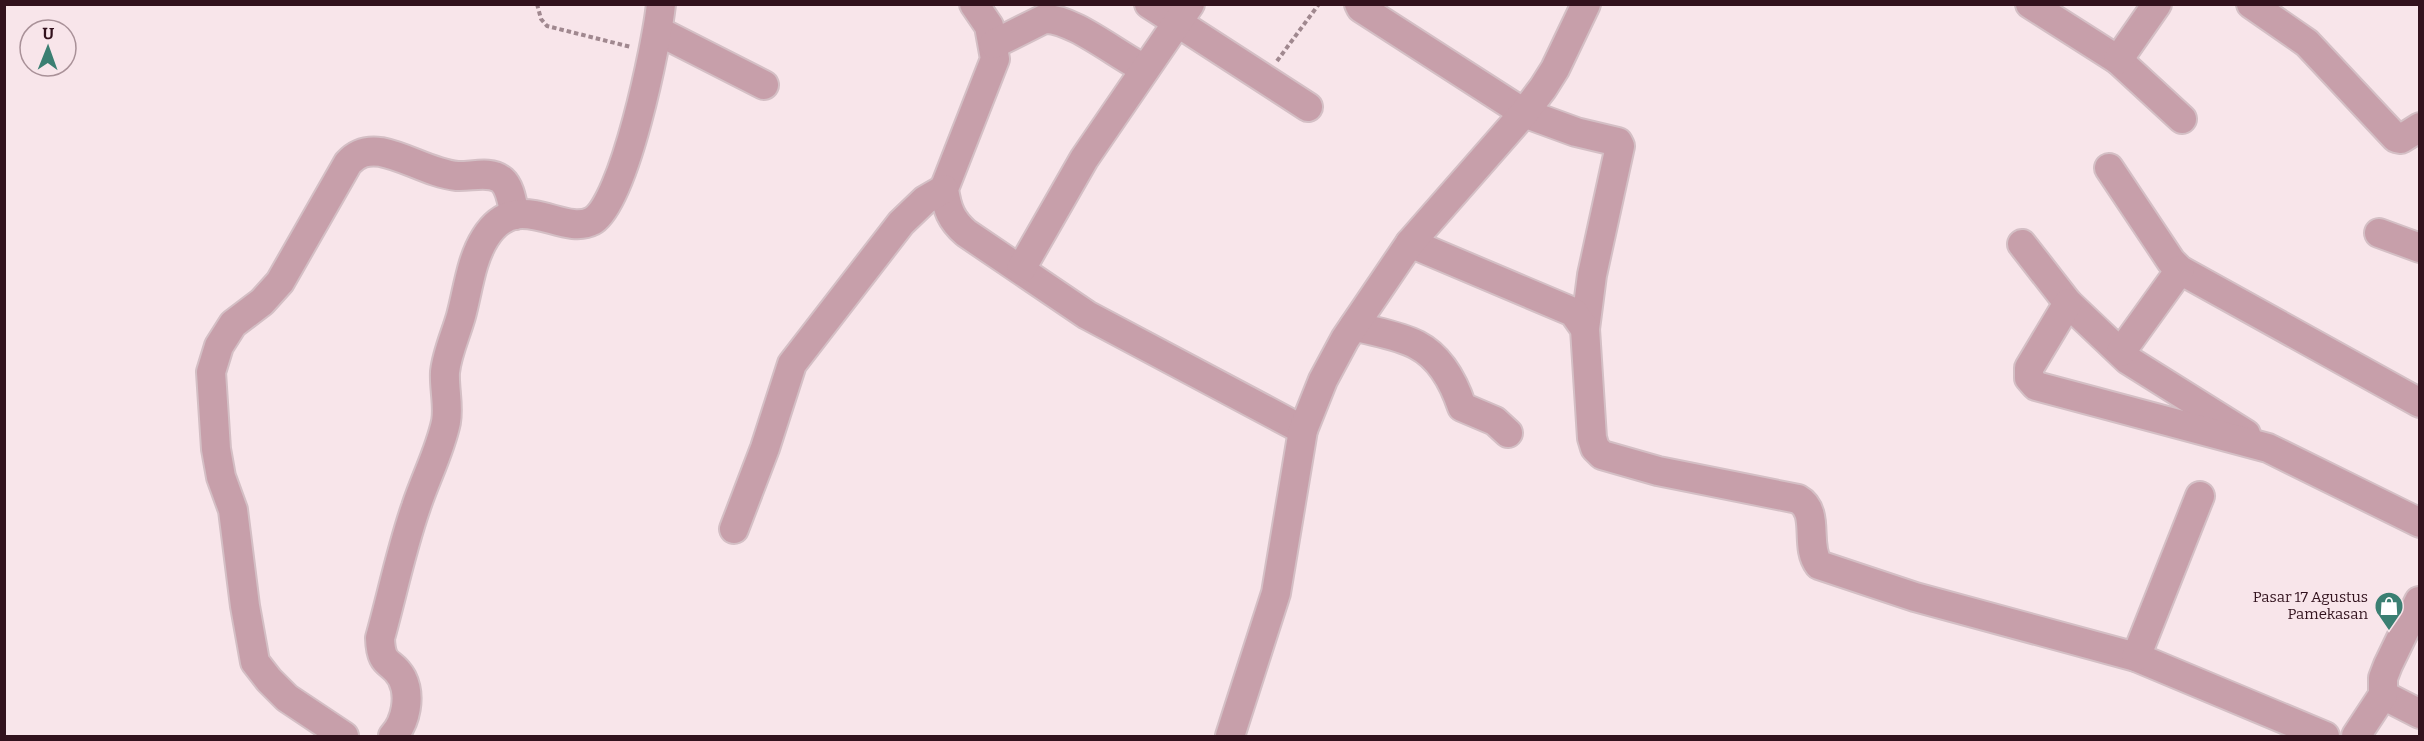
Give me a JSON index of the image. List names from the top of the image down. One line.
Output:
{"places":{"shop":["Pasar 17 Agustus Pamekasan"]},"north":"top"}
